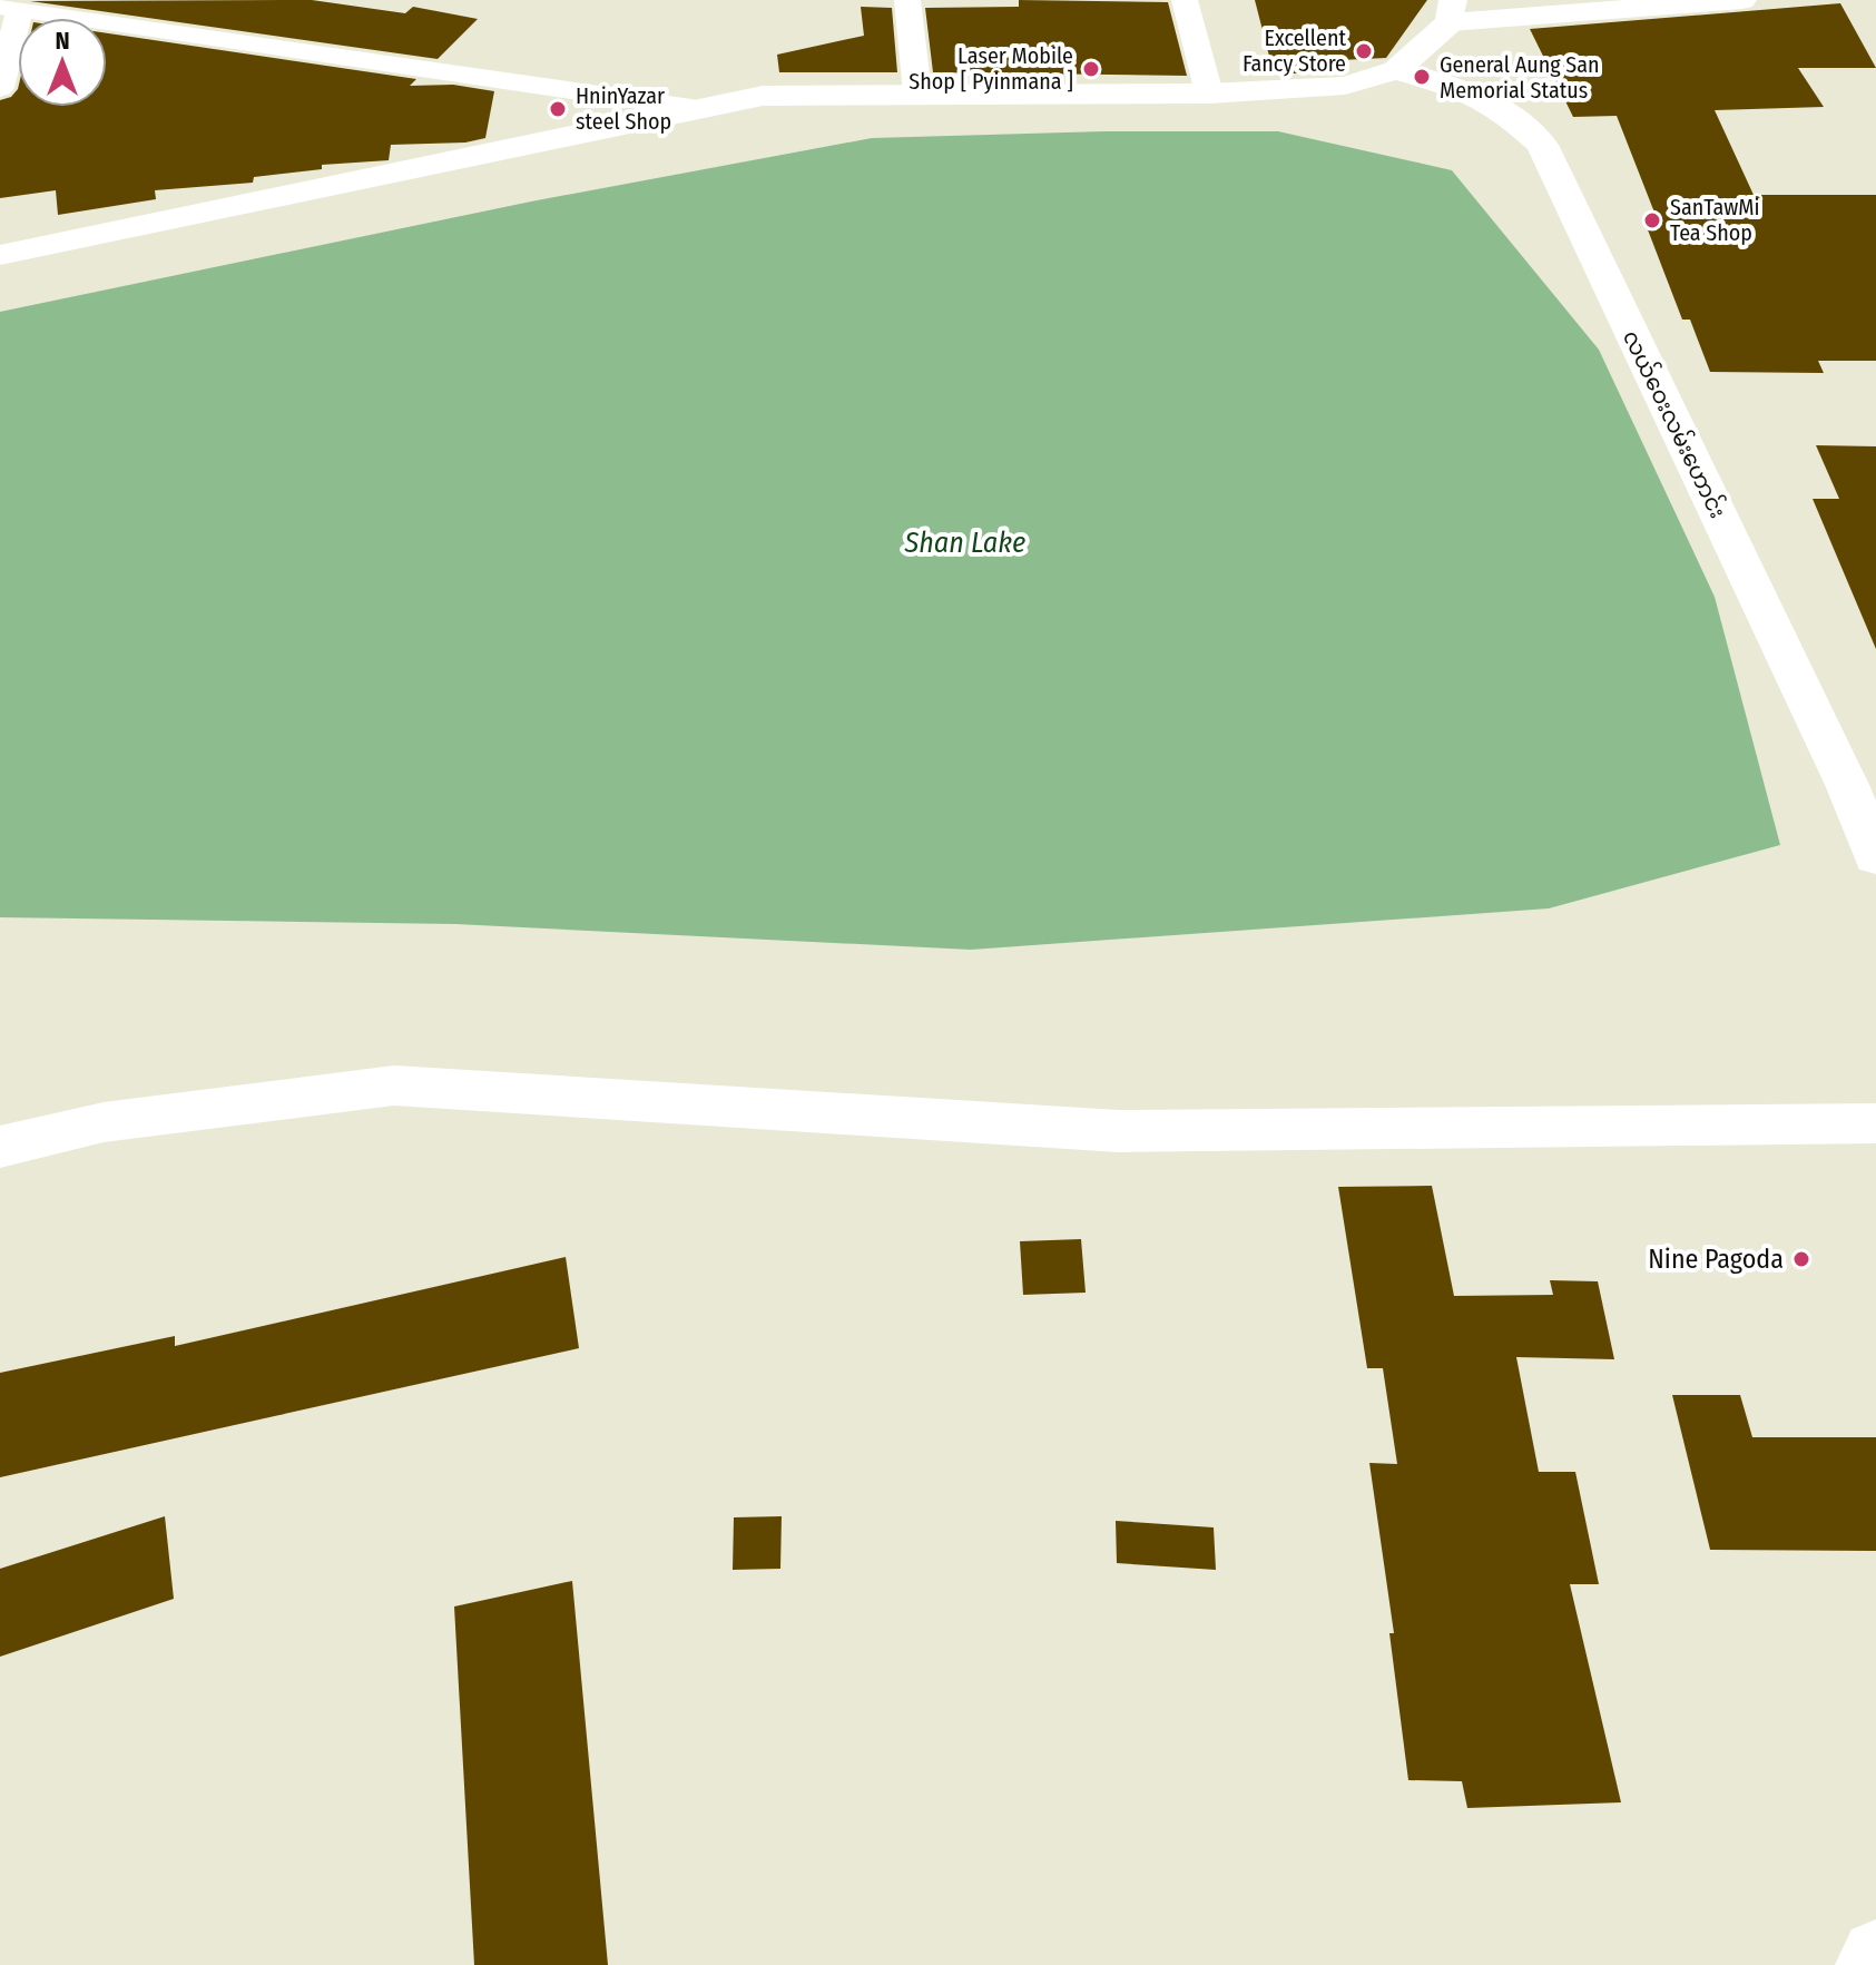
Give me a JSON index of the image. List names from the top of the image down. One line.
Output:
{"streets":{"main road":["လယ်ဝေးလမ်းဟောင်း"]},"water":["Shan Lake"],"places":["Excellent Fancy Store","Laser Mobile Shop [ Pyinmana ]","General Aung San Memorial Status","HninYazar steel Shop","SanTawMi Tea Shop","Nine Pagoda"],"north":"top"}
